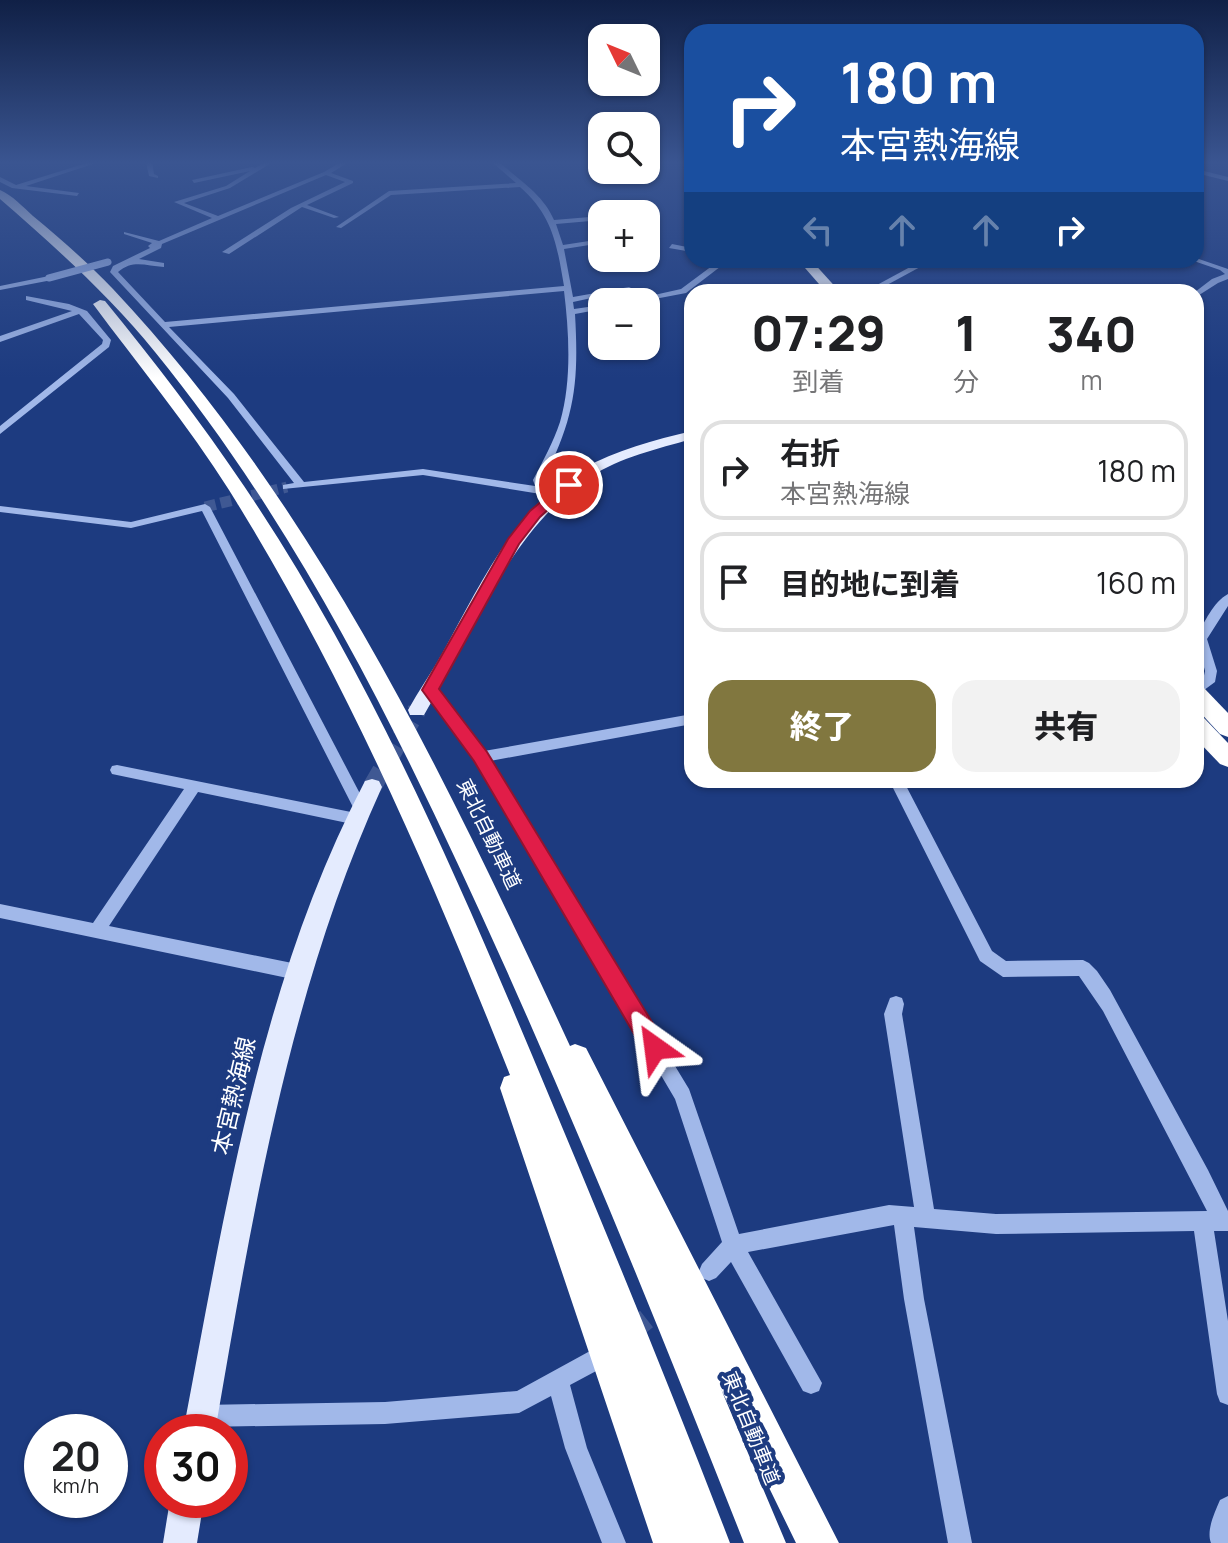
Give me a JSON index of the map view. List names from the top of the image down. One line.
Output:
{"streets":{"highway":["東北自動車道"],"main road":["本宮熱海線"]},"north":"top left","page":{"map_buttons":["+","−"],"turn":["180 m","本宮熱海線"],"eta":["07:29","到着","1","分","340","m"],"list":[{"name":"右折","note":"本宮熱海線","value":"180 m"},{"name":"目的地に到着","value":"160 m"}],"buttons":["終了","共有"],"speed":"20 km/h","limit":"30"}}
